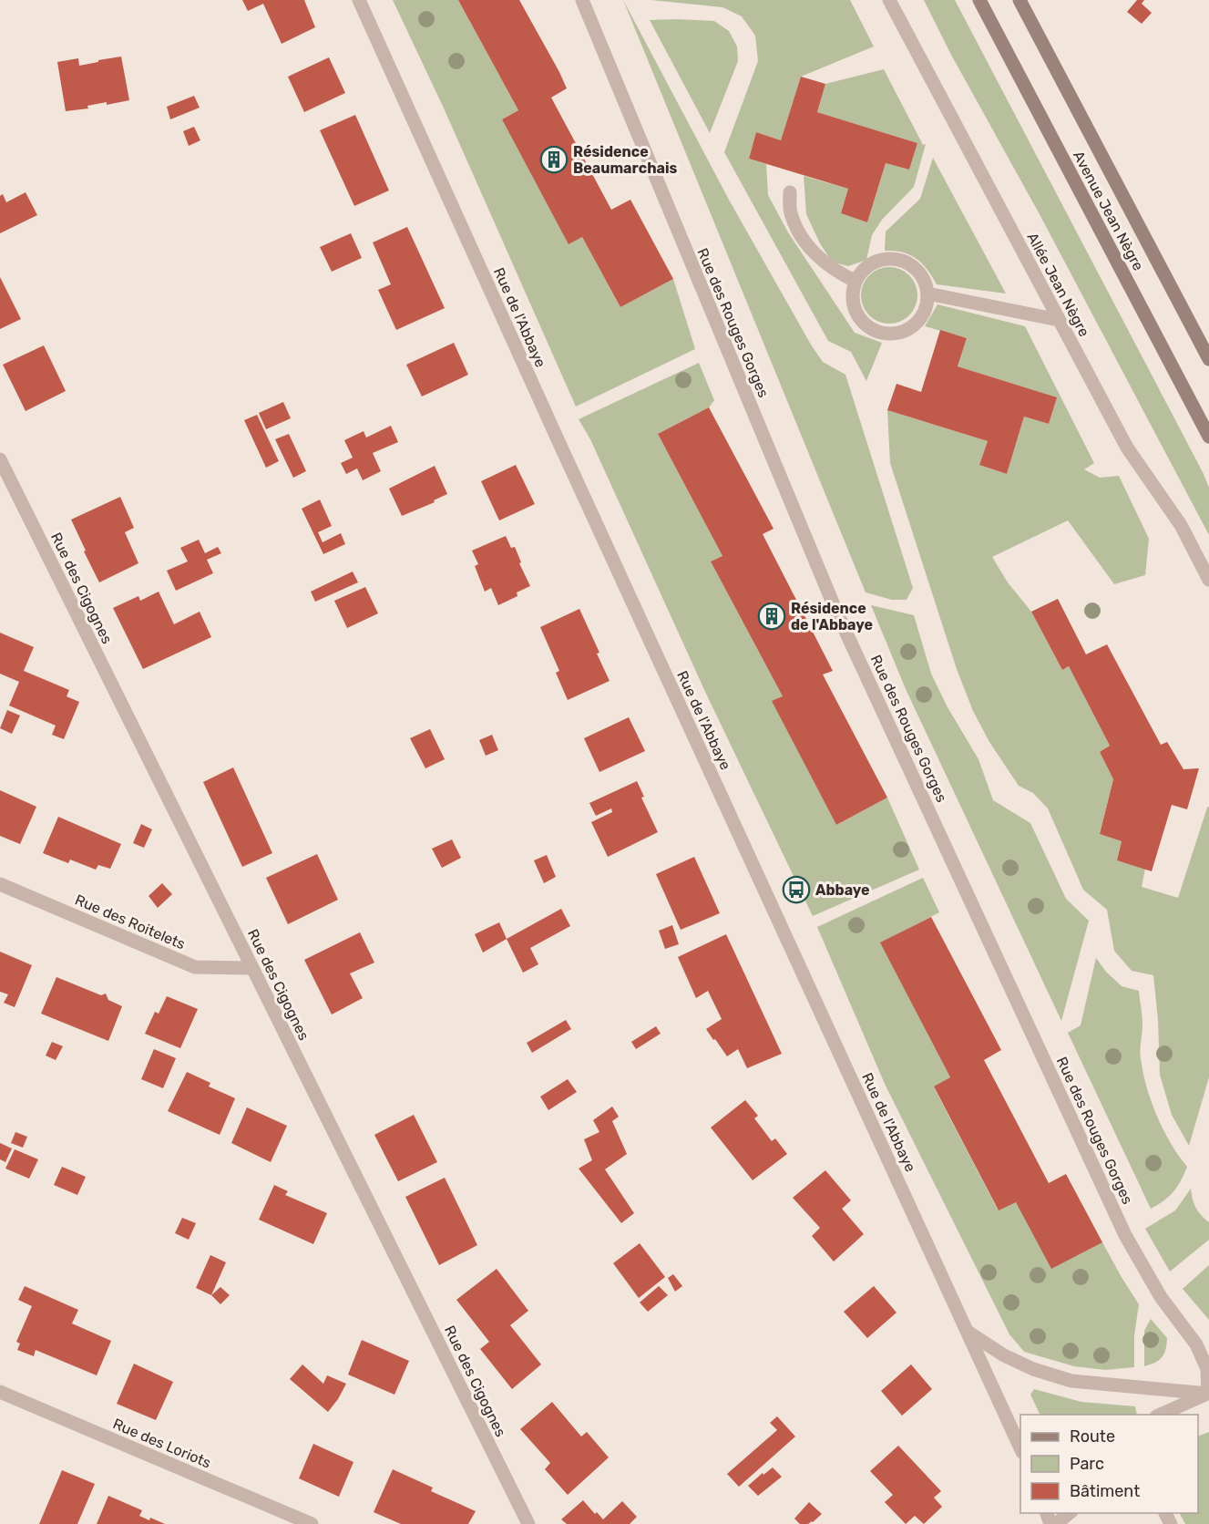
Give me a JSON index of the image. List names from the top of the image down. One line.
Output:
{"streets":{"main road":["Avenue Jean Nègre"],"street":["Allée Jean Nègre","Rue de l'Abbaye","Rue des Rouges Gorges","Rue des Cigognes","Rue des Roitelets","Rue des Loriots"]},"crossings":[["Rue des Cigognes","Rue des Roitelets"]],"places":{"building":["Résidence Beaumarchais","Résidence de l'Abbaye"],"bus stop":["Abbaye"]},"legend":["Route","Parc","Bâtiment"]}
